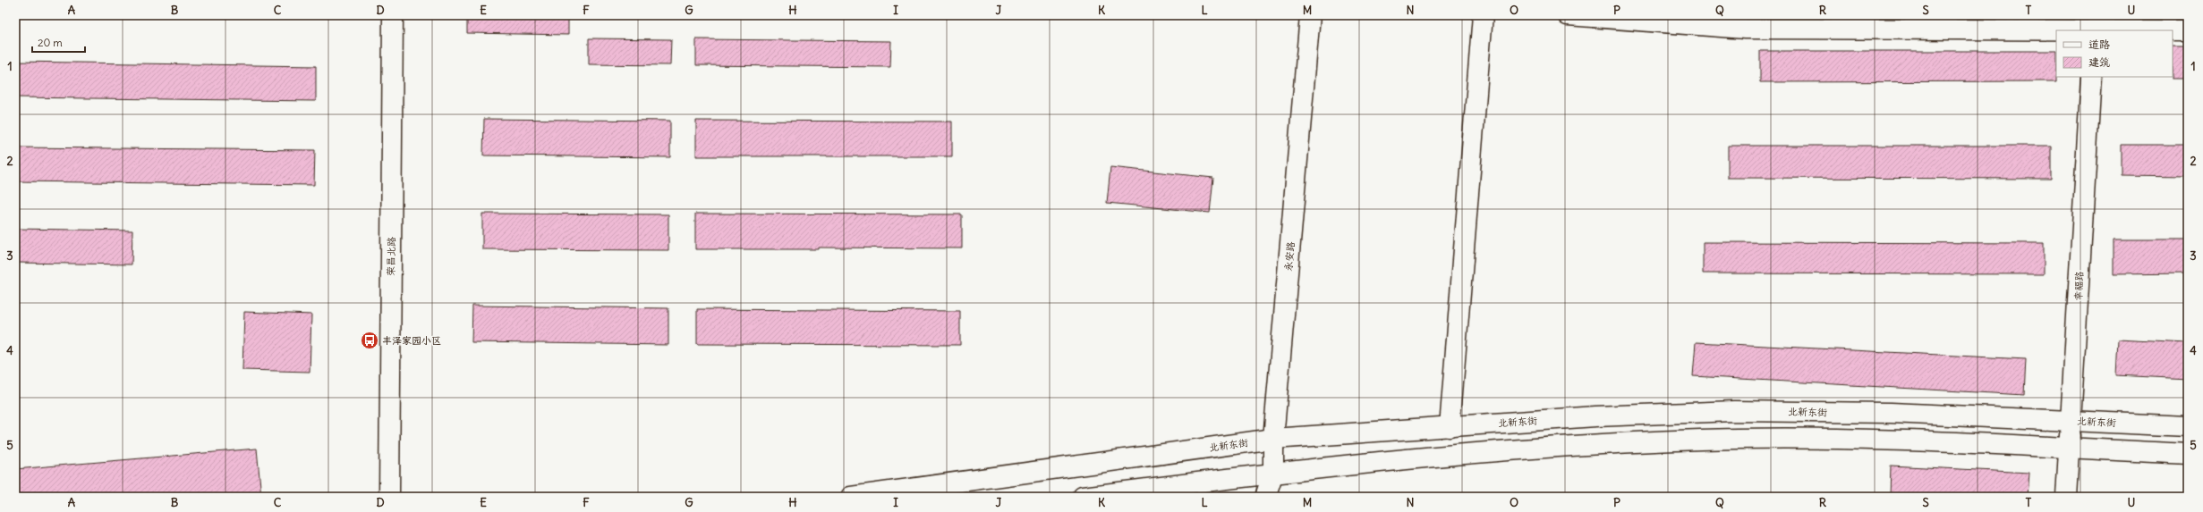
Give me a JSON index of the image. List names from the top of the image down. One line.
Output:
{"streets":{"main road":["荣昌北路","永安路","幸福路","北新东街"]},"crossings":[["永安路","北新东街"],["幸福路","北新东街"]],"places":{"bus stop":["丰泽家园小区"]},"legend":["道路","建筑"],"scale_bar":"20 m","grid":{"columns":["A","B","C","D","E","F","G","H","I","J","K","L","M","N","O","P","Q","R","S","T","U"],"rows":["1","2","3","4","5"]}}
